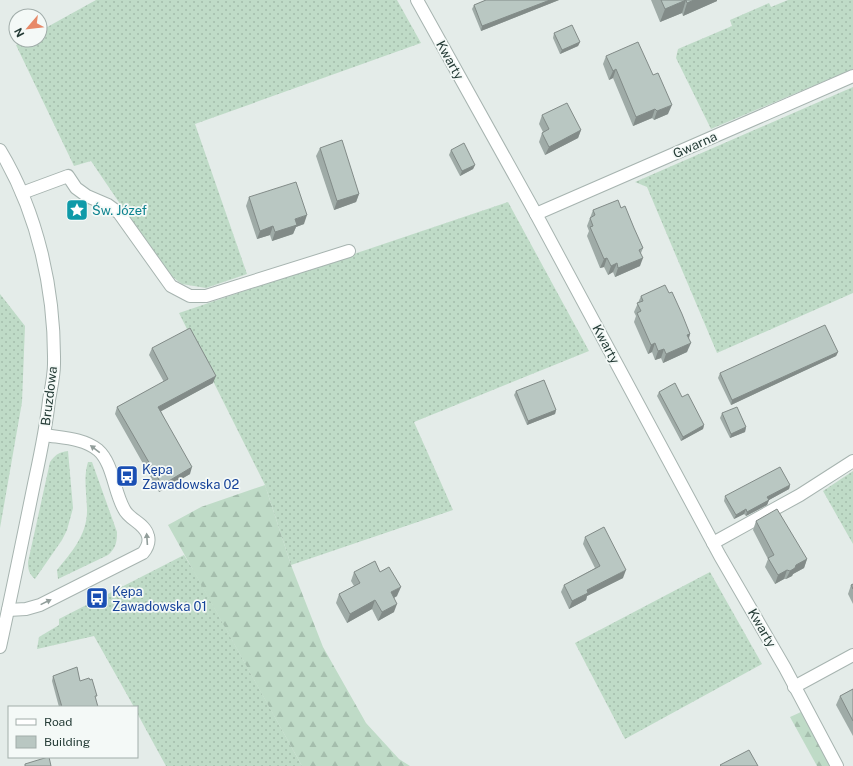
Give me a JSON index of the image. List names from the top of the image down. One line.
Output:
{"streets":{"street":["Kwarty","Gwarna","Bruzdowa"]},"crossings":[["Kwarty","Gwarna"]],"places":{"place":["Św. Józef"],"bus stop":["Kępa Zawadowska 02","Kępa Zawadowska 01"]},"legend":["Road","Building"],"north":"bottom left"}
